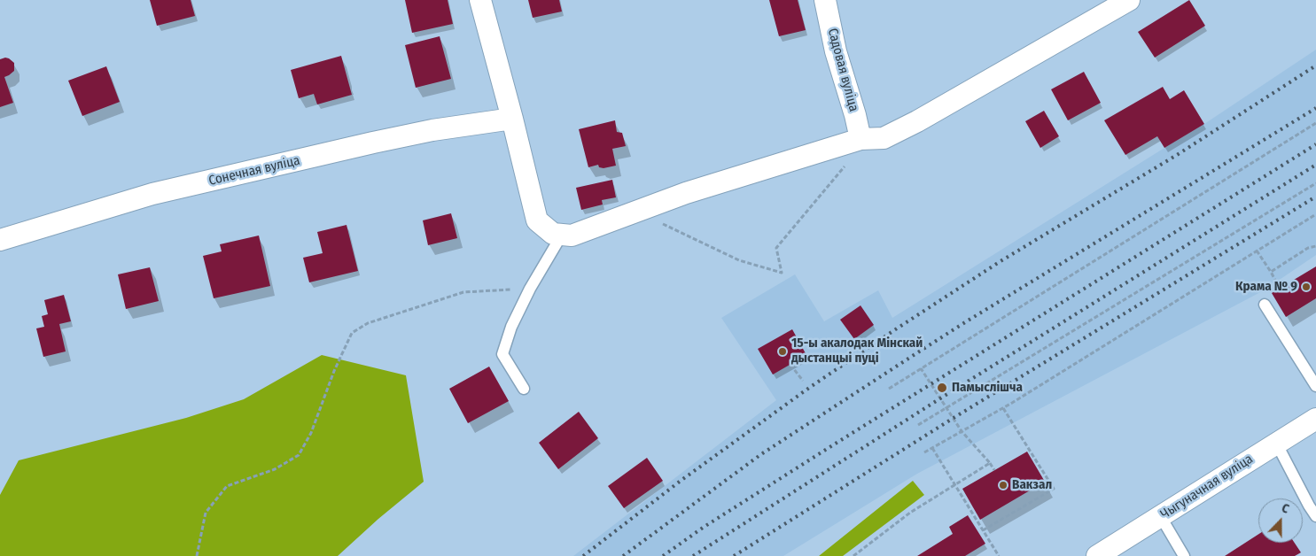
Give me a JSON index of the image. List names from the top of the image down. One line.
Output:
{"streets":{"street":["Садовая вуліца","Сонечная вуліца","Чыгуначная вуліца"]},"places":["Крама № 9","15-ы акалодак Мінскай дыстанцыі пуці","Памыслішча","Вакзал"],"north":"top"}
